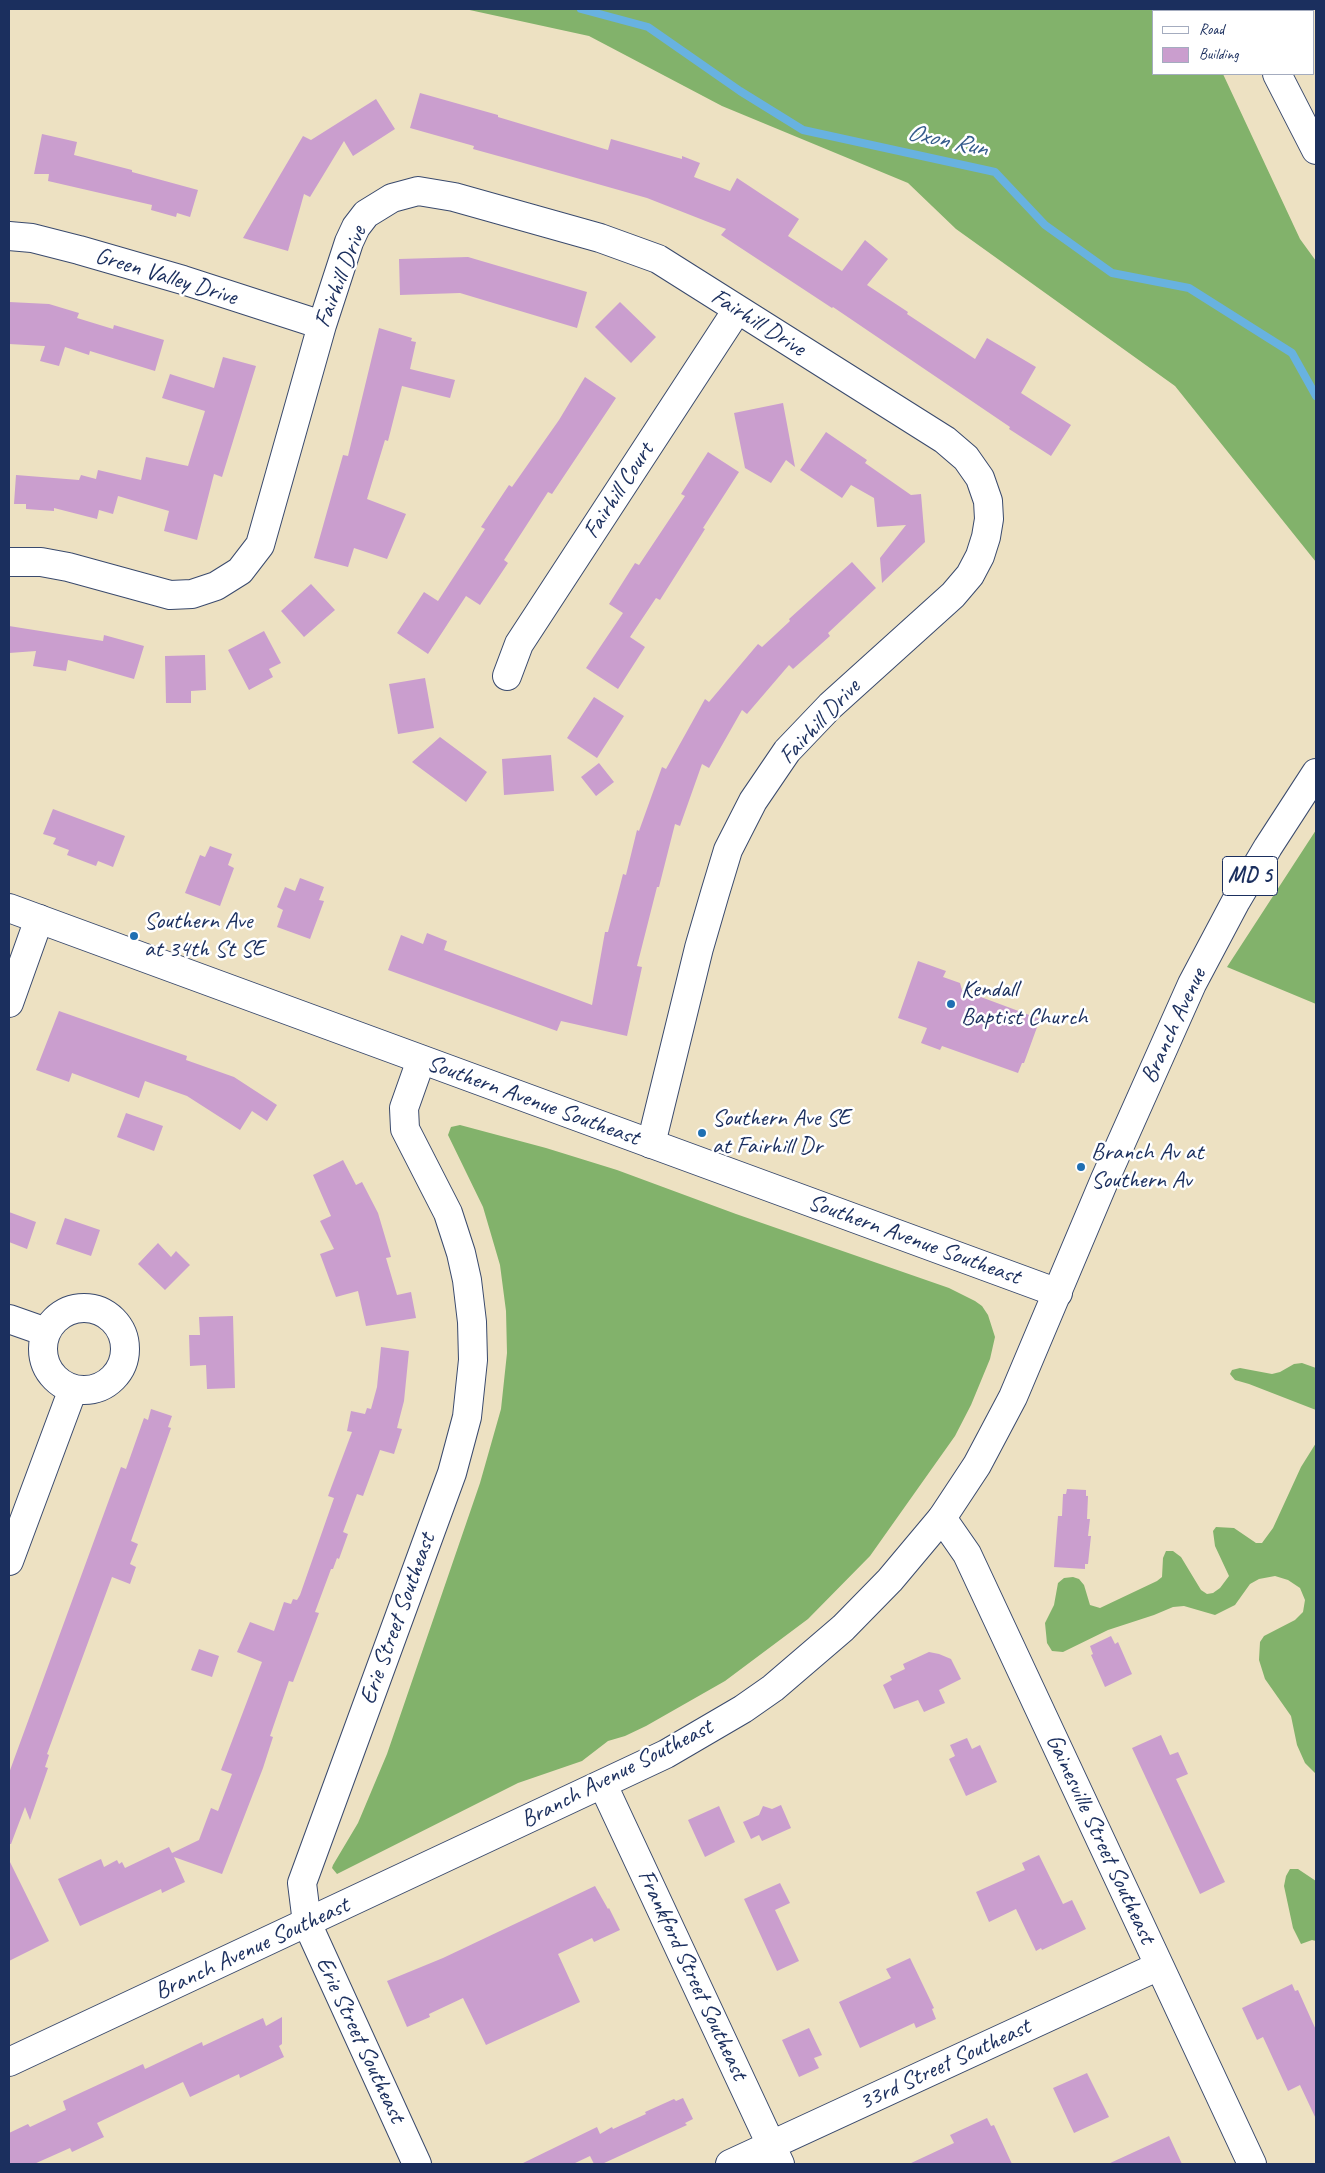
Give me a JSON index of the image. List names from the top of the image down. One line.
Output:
{"streets":{"main road":["Green Valley Drive","Fairhill Drive","Fairhill Court","MD 5","Branch Avenue","Southern Avenue Southeast","Erie Street Southeast","Branch Avenue Southeast","Gainesville Street Southeast","Frankford Street Southeast","33rd Street Southeast"]},"crossings":[["Green Valley Drive","Fairhill Drive"],["Fairhill Drive","Fairhill Court"],["Fairhill Drive","Southern Avenue Southeast"],["Branch Avenue","Southern Avenue Southeast"],["Branch Avenue","Branch Avenue Southeast"],["Southern Avenue Southeast","Erie Street Southeast"],["Southern Avenue Southeast","Branch Avenue Southeast"],["Erie Street Southeast","Branch Avenue Southeast"],["Branch Avenue Southeast","Gainesville Street Southeast"],["Branch Avenue Southeast","Frankford Street Southeast"],["Gainesville Street Southeast","33rd Street Southeast"],["Frankford Street Southeast","33rd Street Southeast"]],"water":["Oxon Run"],"places":["Southern Ave at 34th St SE","Kendall Baptist Church","Southern Ave SE at Fairhill Dr","Branch Av at Southern Av"],"legend":["Road","Building"]}
